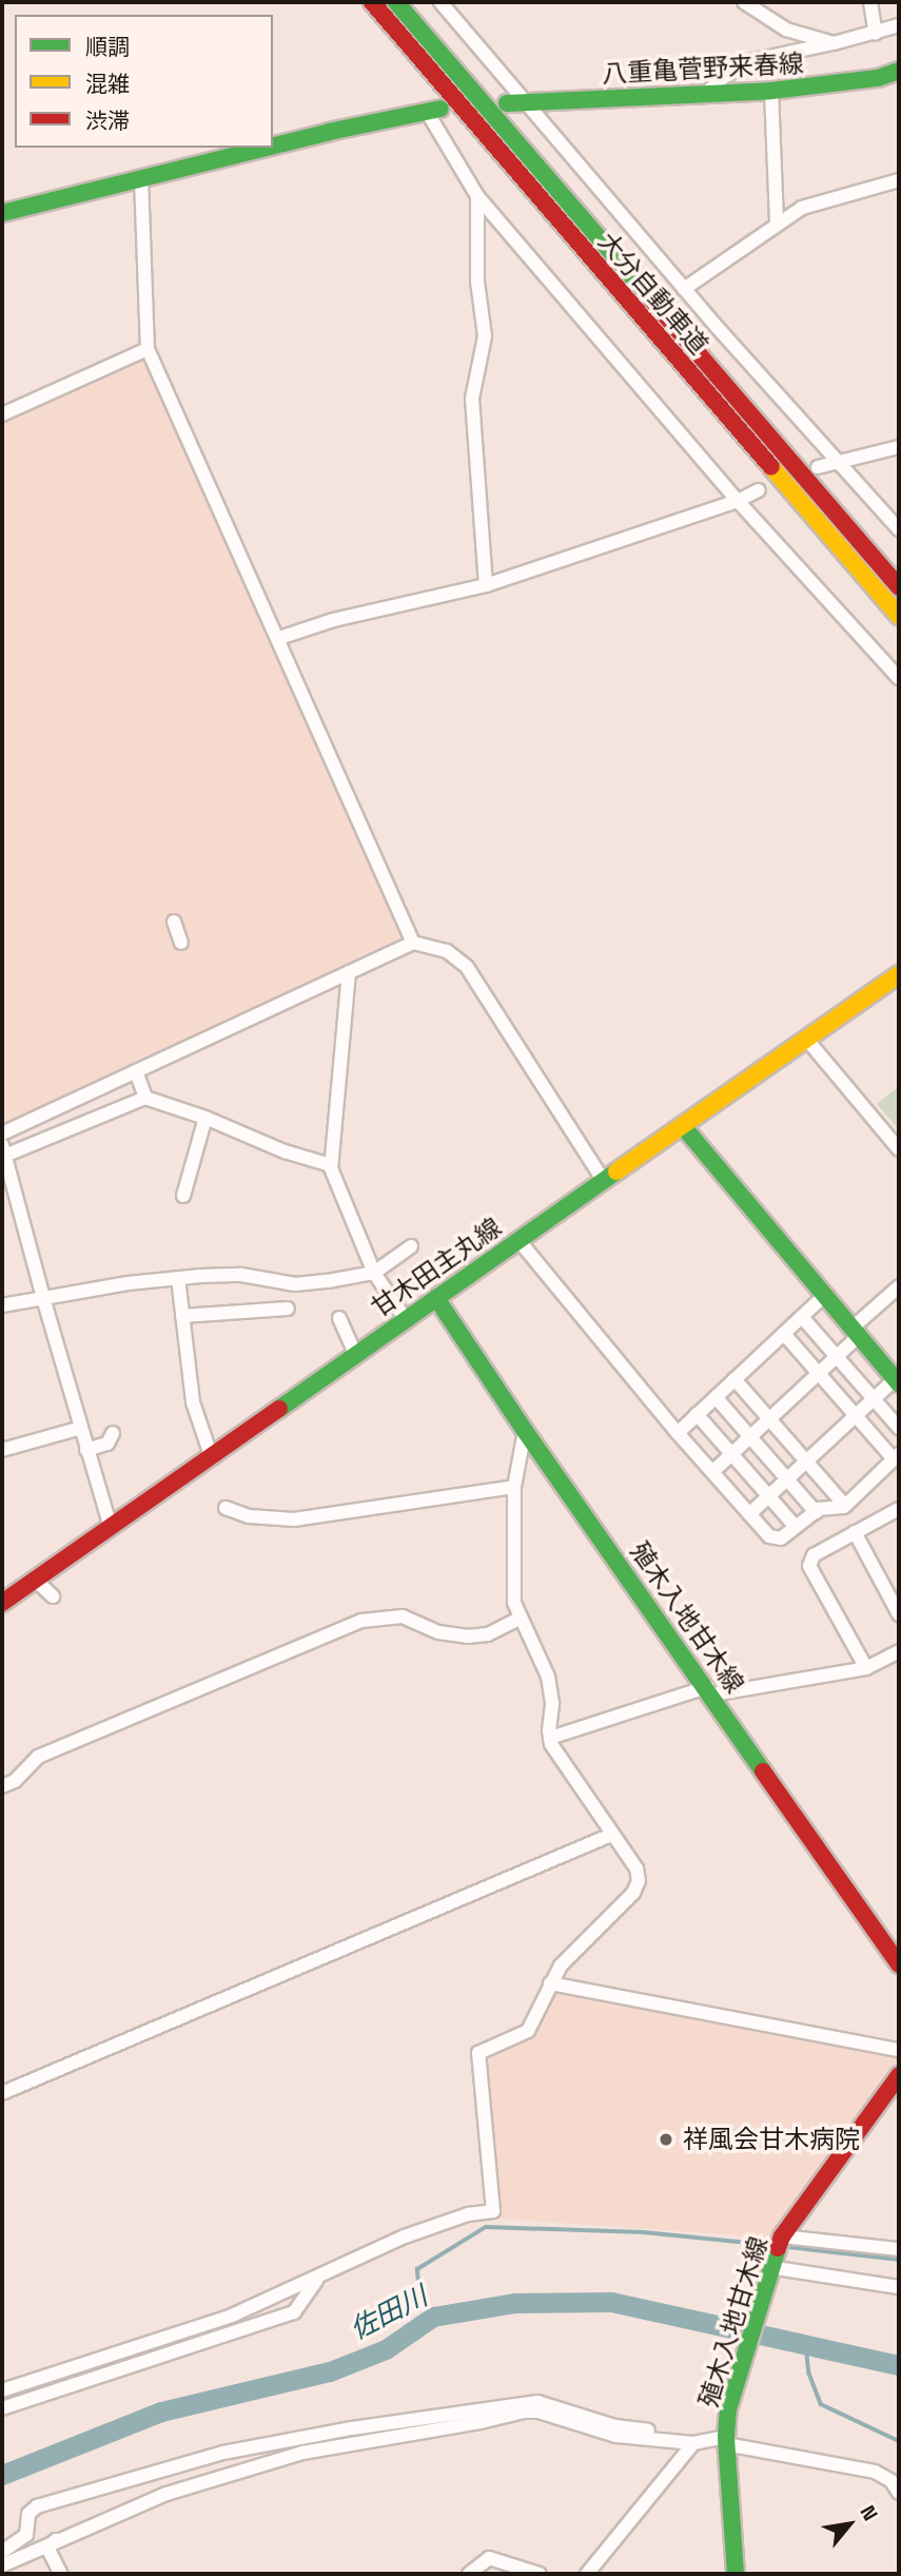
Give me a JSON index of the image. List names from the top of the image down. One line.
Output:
{"streets":{"main road":["八重亀菅野来春線","大分自動車道","甘木田主丸線","殖木入地甘木線"]},"crossings":[["甘木田主丸線","殖木入地甘木線"]],"water":["佐田川"],"places":["祥風会甘木病院"],"legend":["順調","混雑","渋滞"],"north":"top right"}
